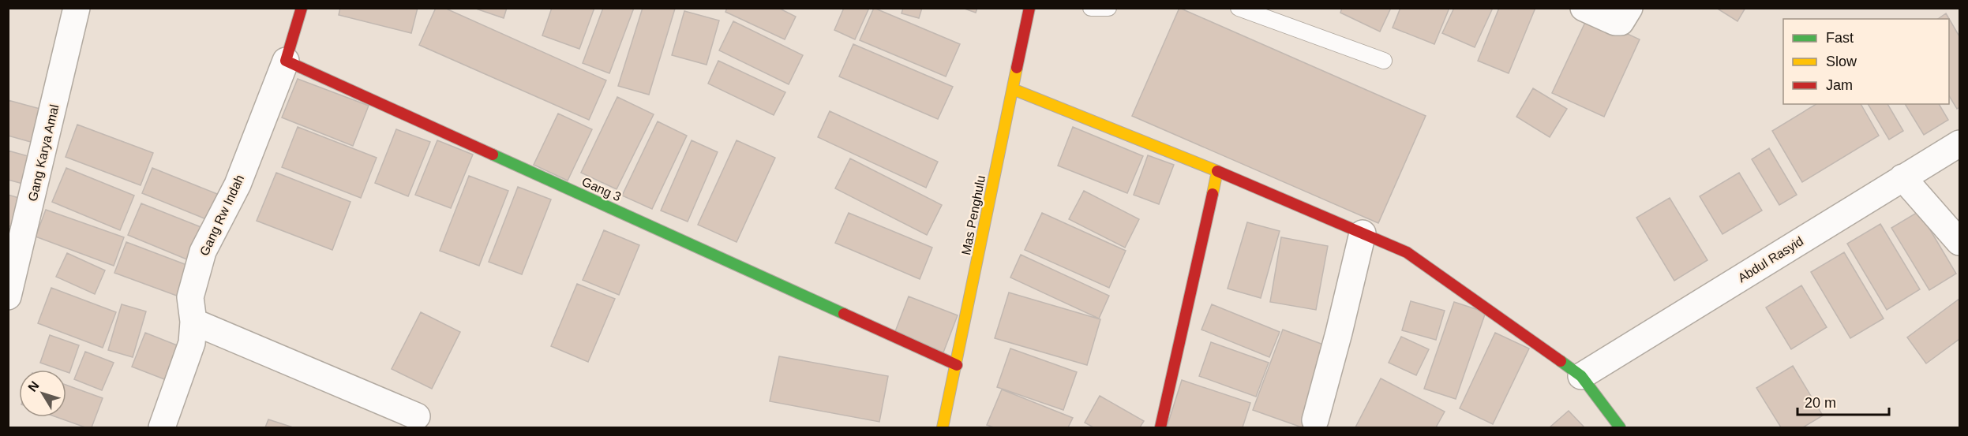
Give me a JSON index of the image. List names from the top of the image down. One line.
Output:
{"streets":{"street":["Gang Karya Amal","Gang 3","Gang Rw Indah","Mas Penghulu","Abdul Rasyid"]},"crossings":[["Gang 3","Gang Rw Indah"],["Gang 3","Mas Penghulu"]],"legend":["Fast","Slow","Jam"],"scale_bar":"20 m","north":"top left"}
